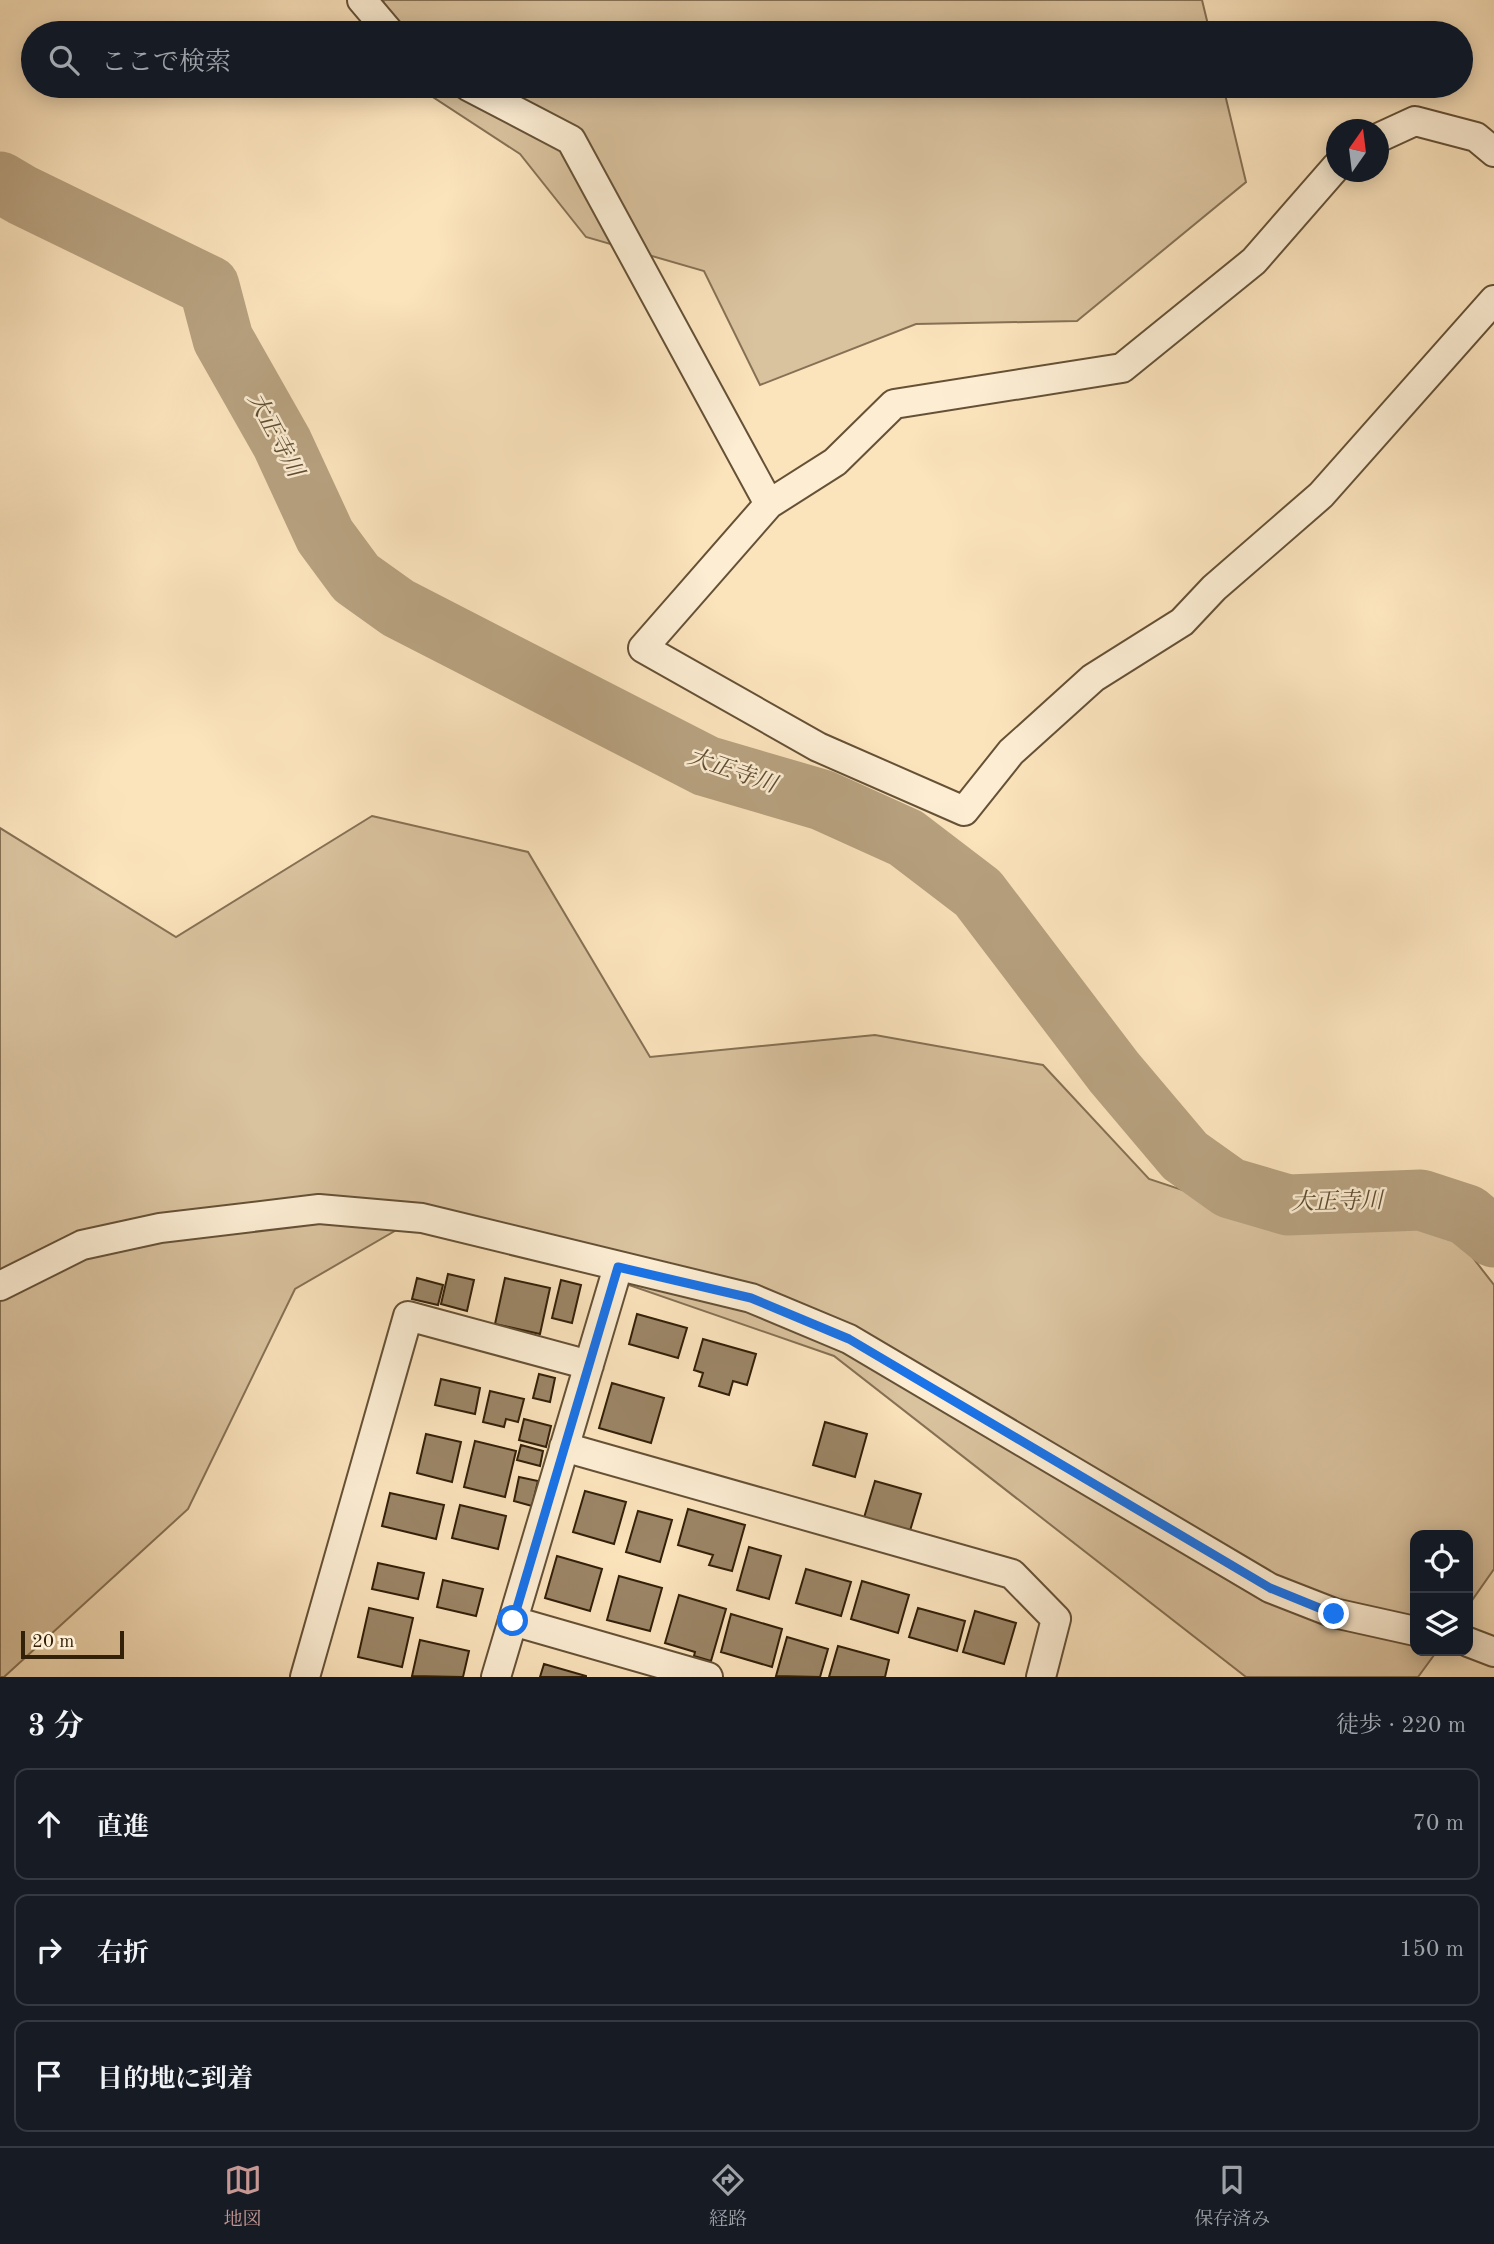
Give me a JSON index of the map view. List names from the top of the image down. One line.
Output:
{"water":["大正寺川"],"scale_bar":"20 m","north":"top","page":{"search":"ここで検索","scale":"20 m","heading":["3 分","徒歩 · 220 m"],"list":[["直進","70 m"],["右折","150 m"],"目的地に到着"],"nav":["地図","経路","保存済み"]}}
